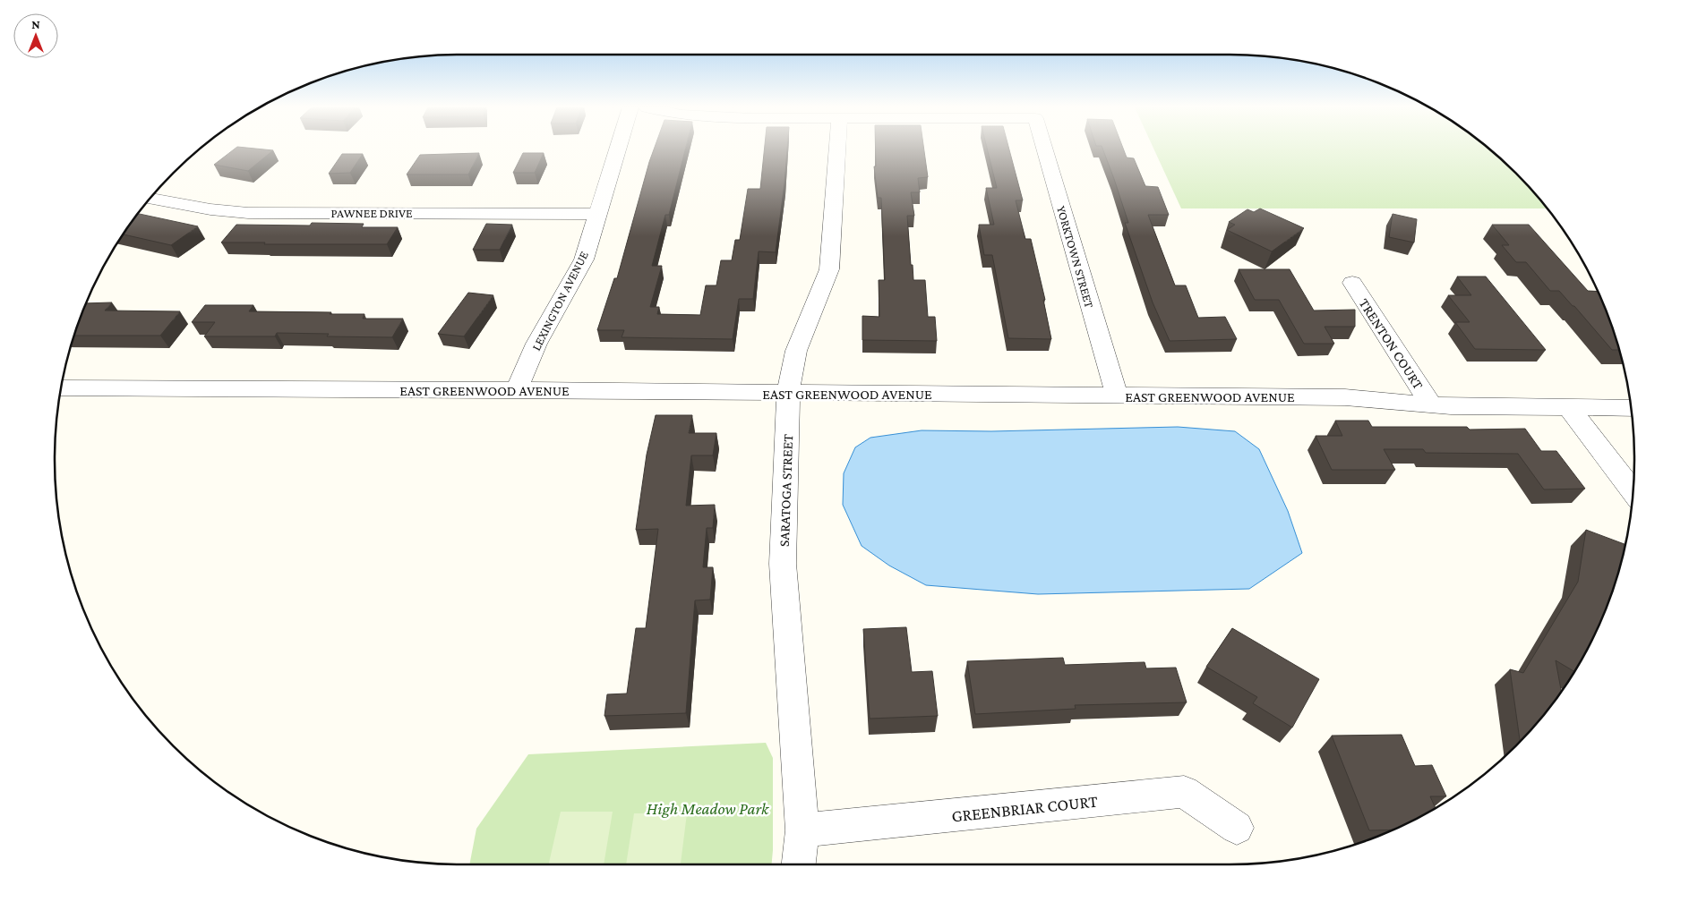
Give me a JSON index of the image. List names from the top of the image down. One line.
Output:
{"streets":{"street":["PAWNEE DRIVE","YORKTOWN STREET","LEXINGTON AVENUE","TRENTON COURT","EAST GREENWOOD AVENUE","SARATOGA STREET","GREENBRIAR COURT"]},"crossings":[["PAWNEE DRIVE","LEXINGTON AVENUE"],["YORKTOWN STREET","EAST GREENWOOD AVENUE"],["LEXINGTON AVENUE","EAST GREENWOOD AVENUE"],["TRENTON COURT","EAST GREENWOOD AVENUE"],["EAST GREENWOOD AVENUE","SARATOGA STREET"],["SARATOGA STREET","GREENBRIAR COURT"]],"parks":["High Meadow Park"],"north":"top"}
